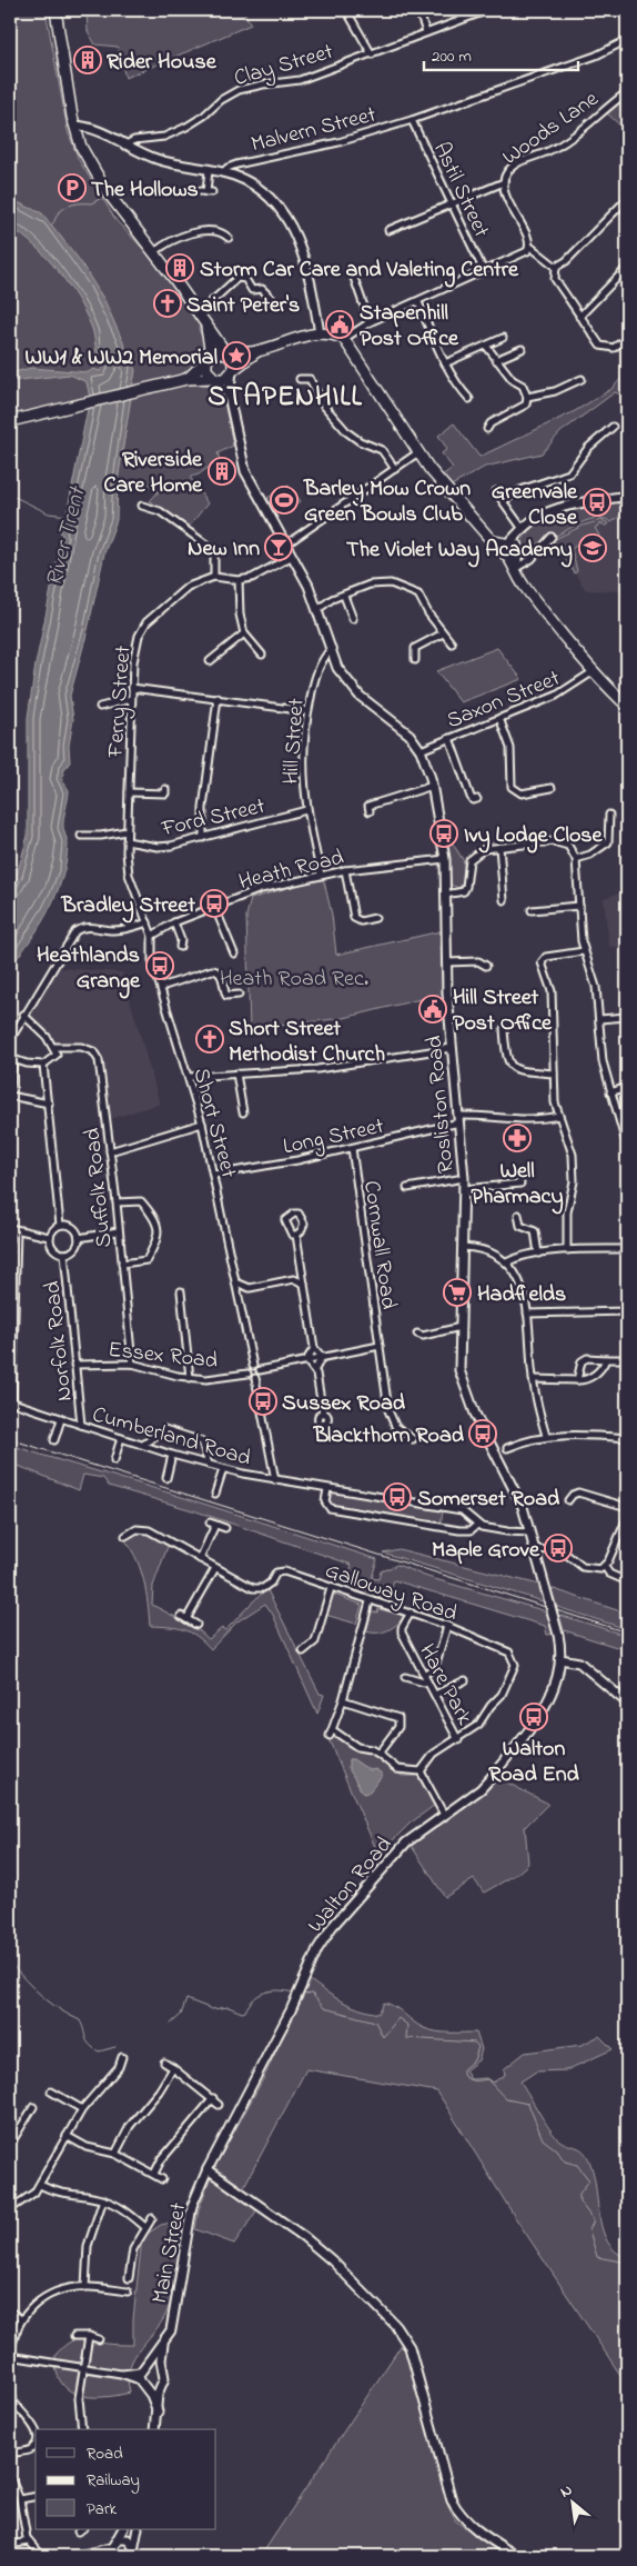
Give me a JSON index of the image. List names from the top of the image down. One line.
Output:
{"streets":{"street":["Clay Street","Woods Lane","Malvern Street","Astil Street","Saxon Street","Ferry Street","Hill Street","Ford Street","Heath Road","Rosliston Road","Short Street","Long Street","Suffolk Road","Cornwall Road","Norfolk Road","Essex Road","Cumberland Road","Galloway Road","Hare Park","Walton Road","Main Street"]},"crossings":[["Malvern Street","Astil Street"],["Saxon Street","Rosliston Road"],["Ferry Street","Ford Street"],["Ferry Street","Heath Road"],["Ferry Street","Short Street"],["Hill Street","Ford Street"],["Hill Street","Heath Road"],["Hill Street","Rosliston Road"],["Heath Road","Rosliston Road"],["Heath Road","Short Street"],["Rosliston Road","Long Street"],["Rosliston Road","Cumberland Road"],["Rosliston Road","Walton Road"],["Short Street","Long Street"],["Long Street","Cornwall Road"],["Suffolk Road","Essex Road"],["Norfolk Road","Essex Road"],["Norfolk Road","Cumberland Road"],["Galloway Road","Hare Park"],["Walton Road","Main Street"]],"districts":["STAPENHILL"],"water":["River Trent"],"parks":["Heath Road Rec."],"places":{"building":["Rider House","Storm Car Care and Valeting Centre","Riverside Care Home"],"parking":["The Hollows"],"church":["Saint Peter's","Short Street Methodist Church"],"public building":["Stapenhill Post Office","Hill Street Post Office"],"place":["WW1 & WW2 Memorial"],"sports":["Barley Mow Crown Green Bowls Club"],"bus stop":["Greenvale Close","Ivy Lodge Close","Bradley Street","Heathlands Grange","Sussex Road","Blackthorn Road","Somerset Road","Maple Grove","Walton Road End"],"bar":["New Inn"],"school or university":["The Violet Way Academy"],"pharmacy":["Well Pharmacy"],"supermarket":["Hadfields"]},"legend":["Road","Railway","Park"],"scale_bar":"200 m","north":"top left"}
